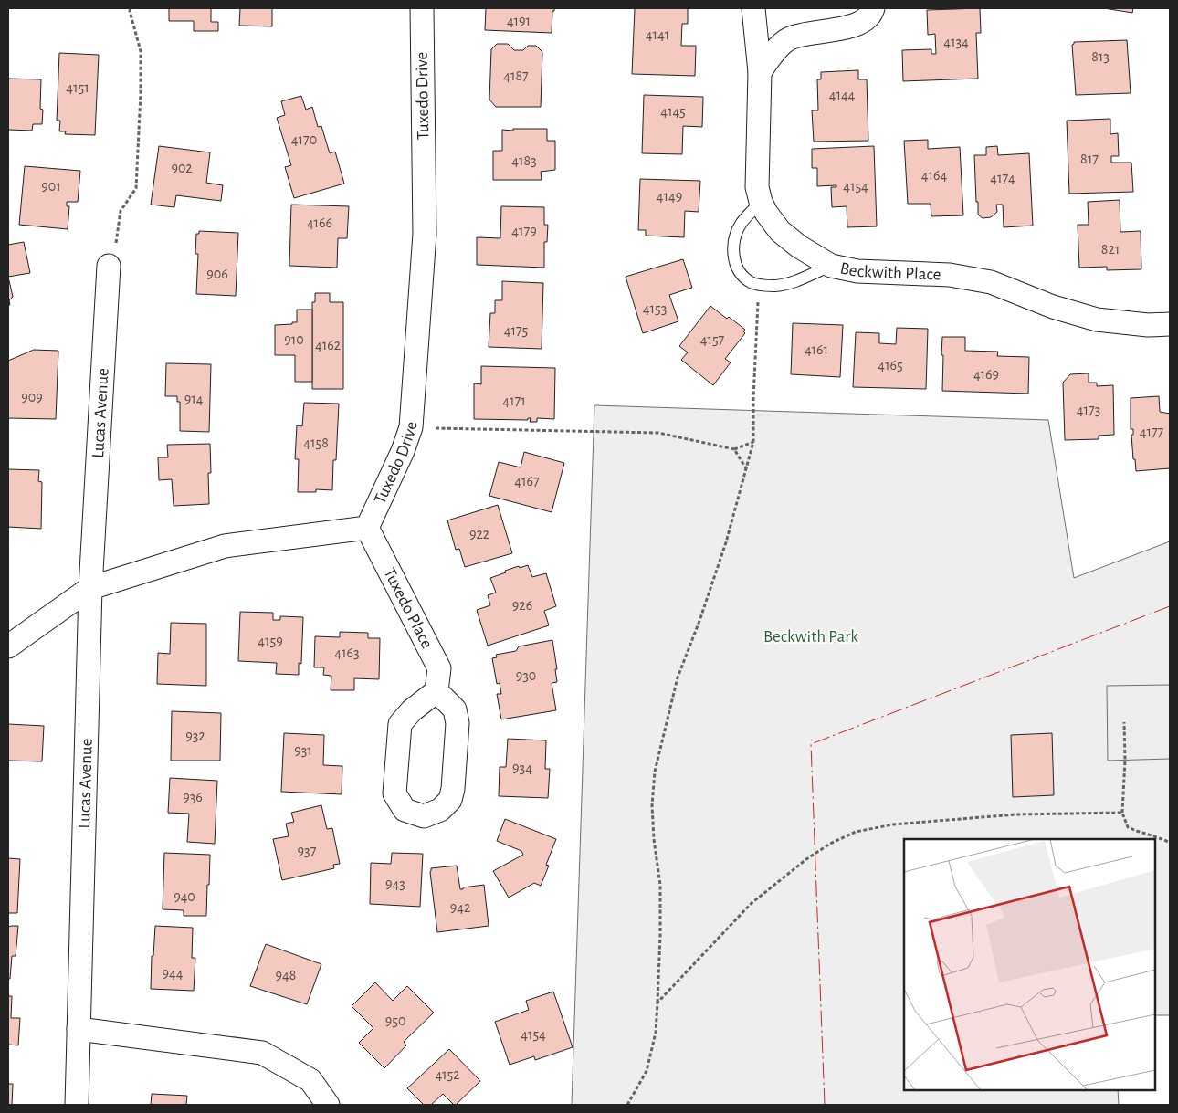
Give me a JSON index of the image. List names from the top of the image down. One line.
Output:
{"streets":{"street":["Tuxedo Drive","Beckwith Place","Lucas Avenue","Tuxedo Place"]},"crossings":[["Tuxedo Drive","Tuxedo Place"]],"parks":["Beckwith Park"],"house_numbers":["4191","4141","4134","813","4187","4151","4144","4145","4170","817","4183","902","4164","4174","901","4154","4149","4166","4179","821","906","4153","4175","910","4157","4162","4161","4165","4169","909","914","4171","4173","4177","4158","4167","922","926","4159","4163","930","932","931","934","936","937","943","940","942","944","948","950","4154","4152"]}
